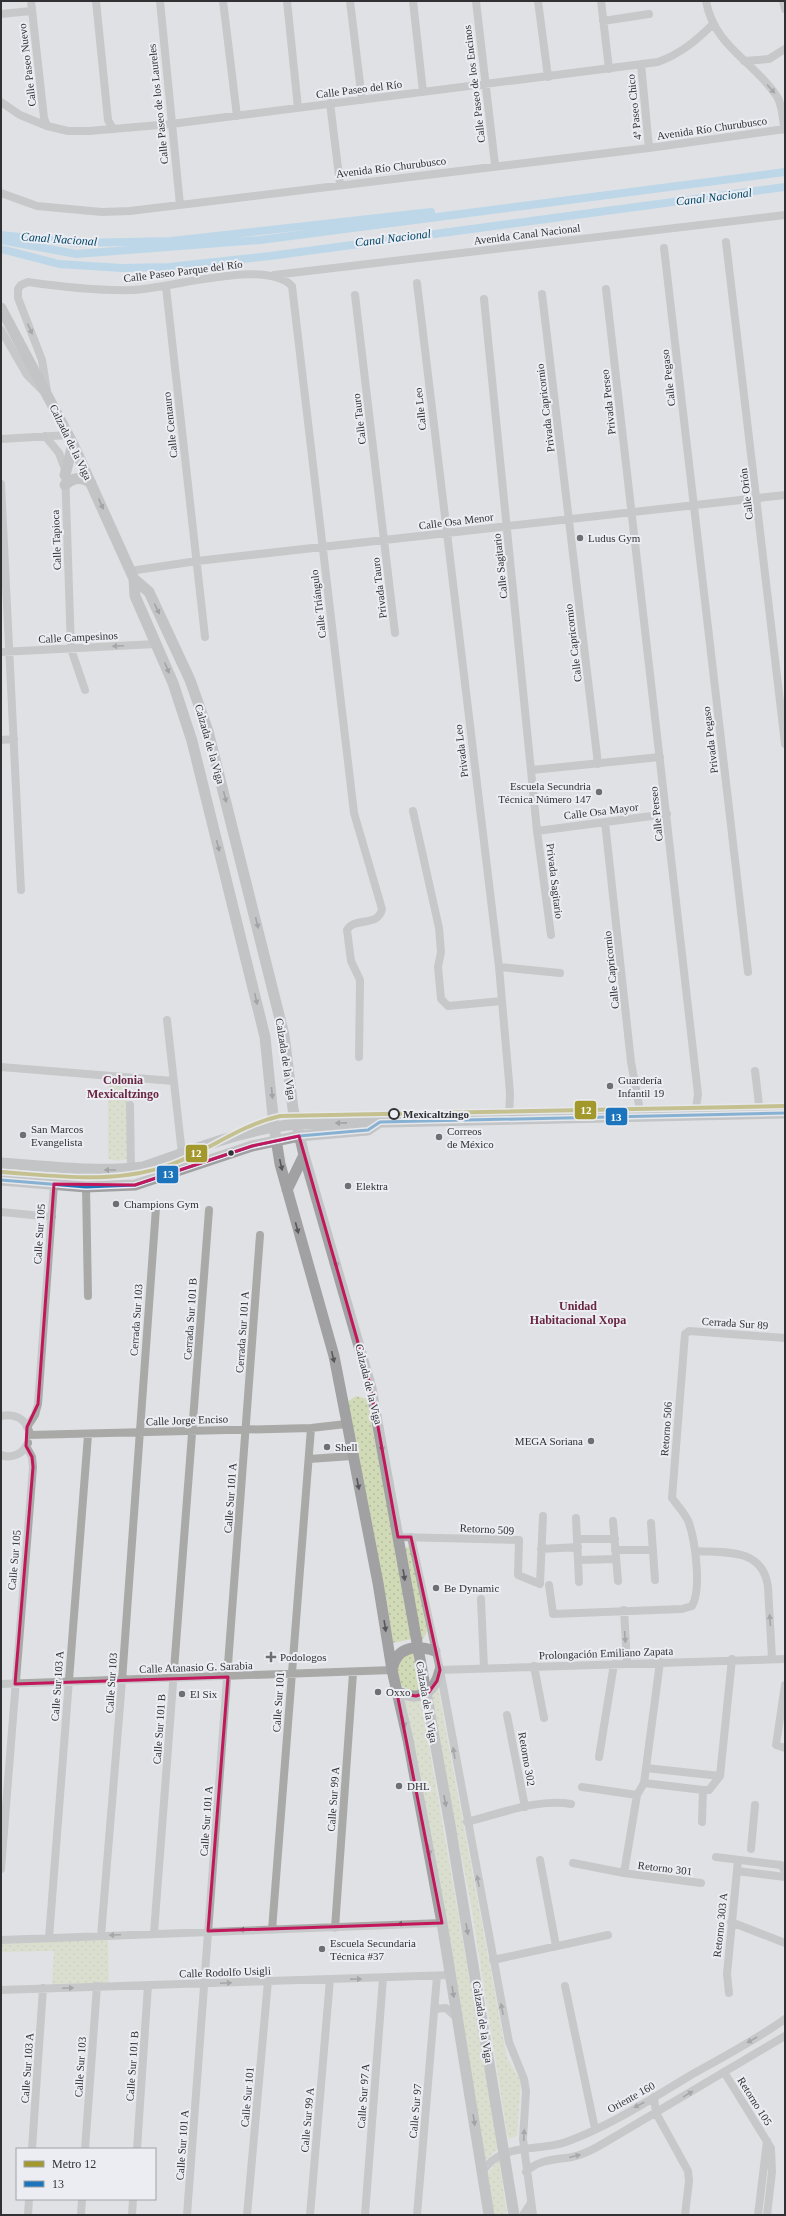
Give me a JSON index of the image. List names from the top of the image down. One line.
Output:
{"streets":{"main road":["Calzada de la Viga"],"street":["Calle Paseo Nuevo","Calle Paseo de los Encinos","Calle Paseo del Río","Calle Paseo de los Laureles","4ª Paseo Chico","Avenida Río Churubusco","Avenida Canal Nacional","Calle Paseo Parque del Río","Calle Pegaso","Privada Perseo","Privada Capricornio","Calle Leo","Calle Tauro","Calle Centauro","Calle Orión","Calle Osa Menor","Calle Tapioca","Calle Sagitario","Privada Tauro","Calle Triángulo","Calle Campesinos","Calle Capricornio","Privada Pegaso","Privada Leo","Calle Osa Mayor","Calle Perseo","Privada Sagitario","Calle Sur 105","Cerrada Sur 101 B","Cerrada Sur 103","Cerrada Sur 89","Cerrada Sur 101 A","Calle Jorge Enciso","Retorno 506","Calle Sur 101 A","Retorno 509","Prolongación Emiliano Zapata","Calle Atanasio G. Sarabia","Calle Sur 103","Calle Sur 103 A","Calle Sur 101","Calle Sur 101 B","Retorno 302","Calle Sur 99 A","Retorno 301","Retorno 303 A","Calle Rodolfo Usigli","Calle Sur 97 A","Oriente 160","Retorno 105","Calle Sur 97"]},"crossings":[["Calle Paseo Nuevo","Calle Paseo del Río"],["Calle Paseo de los Encinos","Calle Paseo del Río"],["Calle Paseo de los Encinos","Avenida Río Churubusco"],["Calle Paseo del Río","Calle Paseo de los Laureles"],["Calle Paseo del Río","4ª Paseo Chico"],["Calle Paseo de los Laureles","Avenida Río Churubusco"],["4ª Paseo Chico","Avenida Río Churubusco"],["Avenida Canal Nacional","Calle Paseo Parque del Río"],["Calle Paseo Parque del Río","Calle Centauro"],["Calle Paseo Parque del Río","Calzada de la Viga"],["Calle Paseo Parque del Río","Calle Triángulo"],["Calle Pegaso","Calle Osa Menor"],["Calle Pegaso","Privada Pegaso"],["Privada Perseo","Calle Osa Menor"],["Privada Perseo","Calle Perseo"],["Privada Capricornio","Calle Osa Menor"],["Privada Capricornio","Calle Capricornio"],["Calle Leo","Calle Osa Menor"],["Calle Leo","Privada Leo"],["Calle Tauro","Calle Osa Menor"],["Calle Tauro","Privada Tauro"],["Calle Centauro","Calle Osa Menor"],["Calzada de la Viga","Calle Osa Menor"],["Calzada de la Viga","Calle Campesinos"],["Calzada de la Viga","Calle Jorge Enciso"],["Calzada de la Viga","Retorno 509"],["Calzada de la Viga","Prolongación Emiliano Zapata"],["Calzada de la Viga","Calle Atanasio G. Sarabia"],["Calzada de la Viga","Calle Rodolfo Usigli"],["Calzada de la Viga","Oriente 160"],["Calle Orión","Calle Osa Menor"],["Calle Osa Menor","Calle Sagitario"],["Calle Osa Menor","Privada Tauro"],["Calle Osa Menor","Calle Triángulo"],["Calle Osa Menor","Calle Capricornio"],["Calle Osa Menor","Privada Pegaso"],["Calle Osa Menor","Privada Leo"],["Calle Osa Menor","Calle Perseo"],["Calle Tapioca","Calle Campesinos"],["Calle Sagitario","Calle Osa Mayor"],["Calle Sagitario","Privada Sagitario"],["Calle Capricornio","Calle Osa Mayor"],["Calle Osa Mayor","Calle Perseo"],["Calle Osa Mayor","Privada Sagitario"],["Calle Sur 105","Calle Atanasio G. Sarabia"],["Cerrada Sur 101 B","Calle Jorge Enciso"],["Cerrada Sur 101 B","Calle Sur 101 B"],["Cerrada Sur 103","Calle Jorge Enciso"],["Cerrada Sur 103","Calle Sur 103"],["Cerrada Sur 89","Retorno 506"],["Cerrada Sur 101 A","Calle Jorge Enciso"],["Cerrada Sur 101 A","Calle Sur 101 A"],["Calle Jorge Enciso","Calle Sur 101 A"],["Calle Jorge Enciso","Calle Sur 103"],["Calle Jorge Enciso","Calle Sur 103 A"],["Calle Jorge Enciso","Calle Sur 101"],["Calle Jorge Enciso","Calle Sur 101 B"],["Calle Sur 101 A","Calle Atanasio G. Sarabia"],["Calle Sur 101 A","Calle Rodolfo Usigli"],["Calle Atanasio G. Sarabia","Calle Sur 103"],["Calle Atanasio G. Sarabia","Calle Sur 103 A"],["Calle Atanasio G. Sarabia","Calle Sur 101"],["Calle Atanasio G. Sarabia","Calle Sur 101 B"],["Calle Atanasio G. Sarabia","Calle Sur 99 A"],["Calle Sur 103","Calle Rodolfo Usigli"],["Calle Sur 103 A","Calle Rodolfo Usigli"],["Calle Sur 101","Calle Rodolfo Usigli"],["Calle Sur 101 B","Calle Rodolfo Usigli"],["Calle Sur 99 A","Calle Rodolfo Usigli"],["Calle Rodolfo Usigli","Calle Sur 97 A"],["Calle Rodolfo Usigli","Calle Sur 97"]],"one_way":["Calle Campesinos"],"districts":["Colonia Mexicaltzingo","Unidad Habitacional Xopa"],"water":["Canal Nacional"],"places":{"other":["Ludus Gym","Escuela Secundria Técnica Número 147","Guardería Infantil 19","Mexicaltzingo","San Marcos Evangelista","Correos de México","Elektra","Champions Gym","MEGA Soriana","Shell","Be Dynamic","Oxxo","El Six","DHL","Escuela Secundaria Técnica #37"],"health":["Podologos"]},"lines":["metro line 12","transit line 13"],"legend":["Metro 12","13"]}
